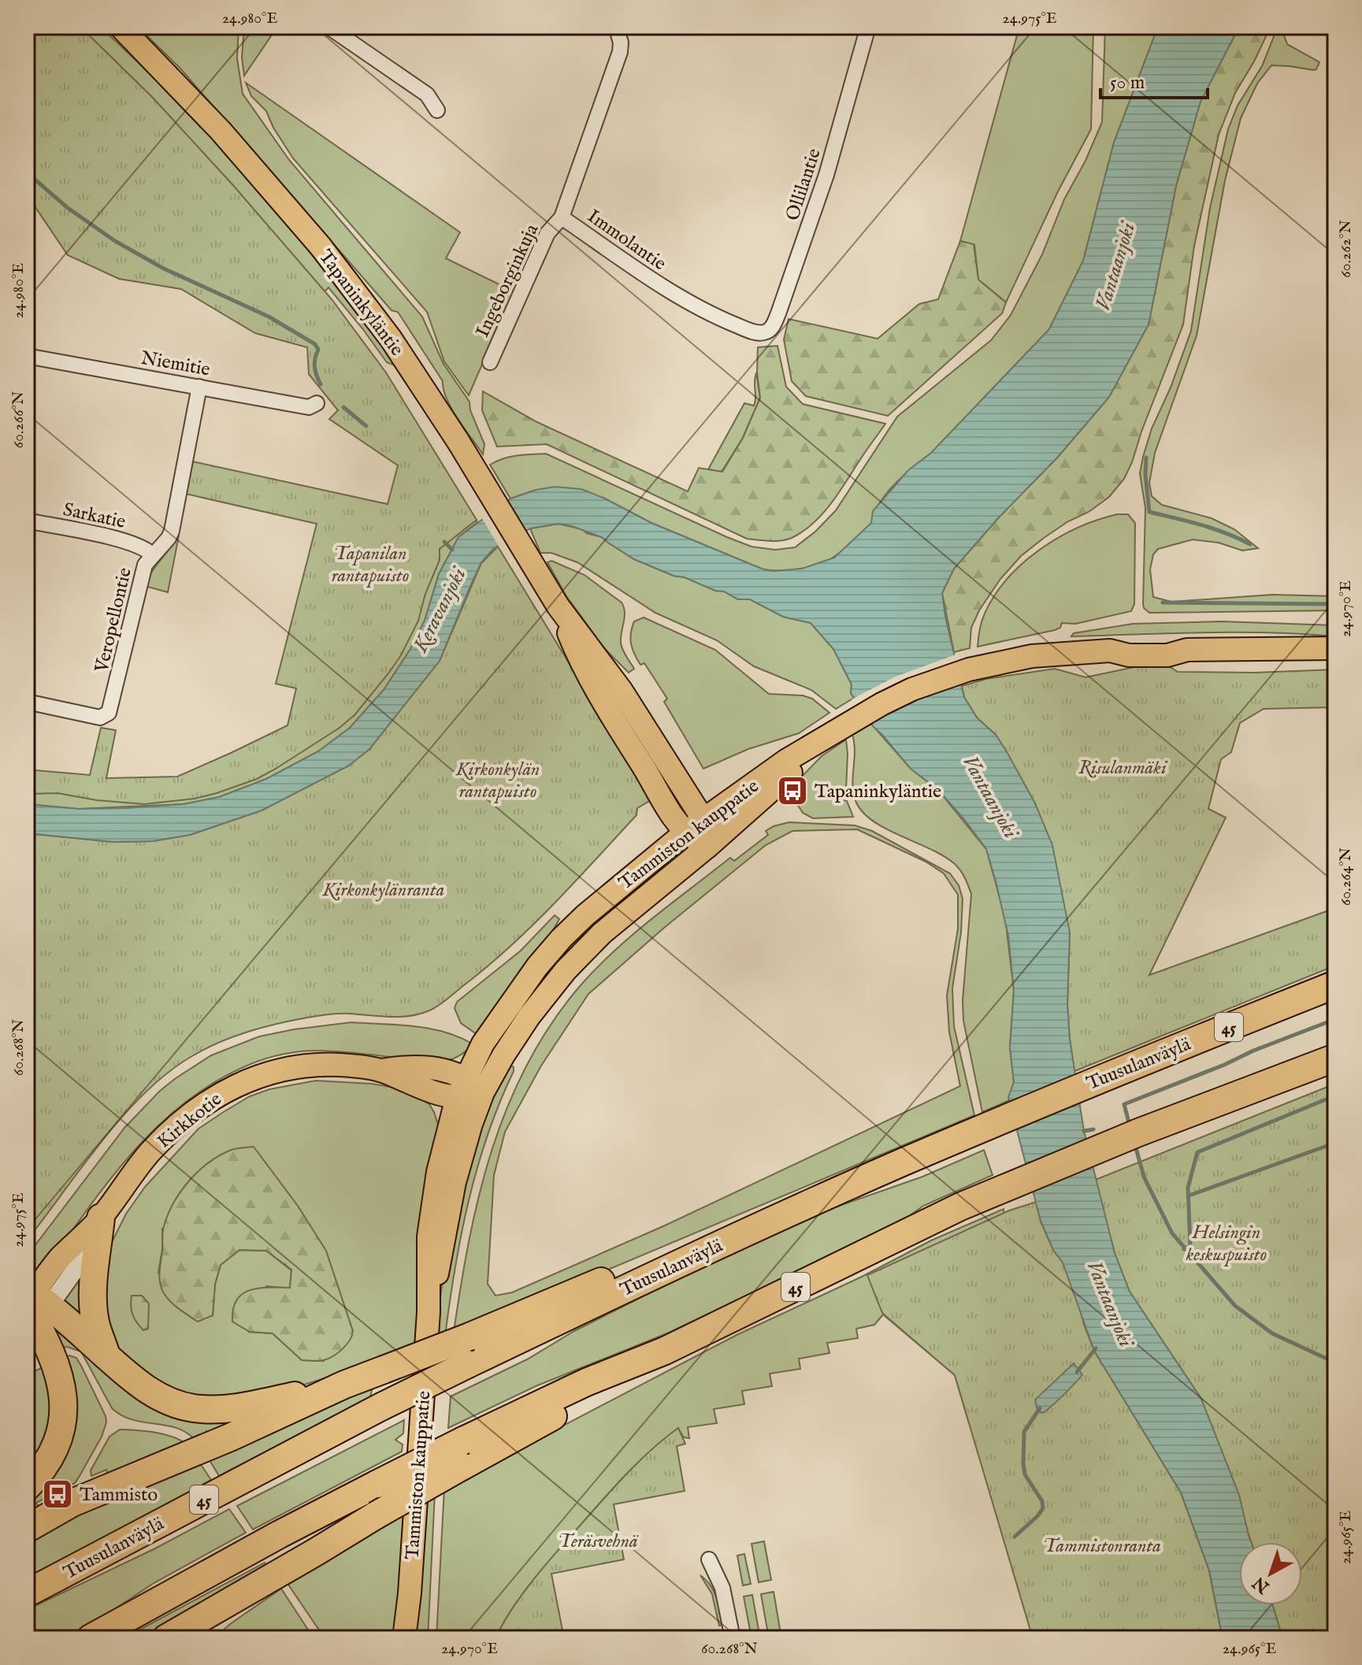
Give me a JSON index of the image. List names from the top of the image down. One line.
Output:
{"streets":{"highway":["45","Tuusulanväylä"],"main road":["Tapaninkyläntie","Tammiston kauppatie","Kirkkotie"],"street":["Ollilantie","Immolantie","Ingeborginkuja","Niemitie","Sarkatie","Veropellontie"]},"crossings":[["Ollilantie","Immolantie"],["Immolantie","Ingeborginkuja"],["Tapaninkyläntie","Tammiston kauppatie"],["Niemitie","Veropellontie"],["Sarkatie","Veropellontie"],["Tammiston kauppatie","Kirkkotie"]],"water":["Vantaanjoki","Keravanjoki"],"parks":["Tapanilan rantapuisto","Risulanmäki","Kirkonkylän rantapuisto","Kirkonkylänranta","Helsingin keskuspuisto","Teräsvehnä","Tammistonranta"],"places":{"bus stop":["Tapaninkyläntie","Tammisto"]},"scale_bar":"50 m","north":"bottom left","coordinates":["24.980°E","24.975°E","60.262°N","60.266°N","24.970°E","60.264°N","60.268°N","24.965°E"]}
